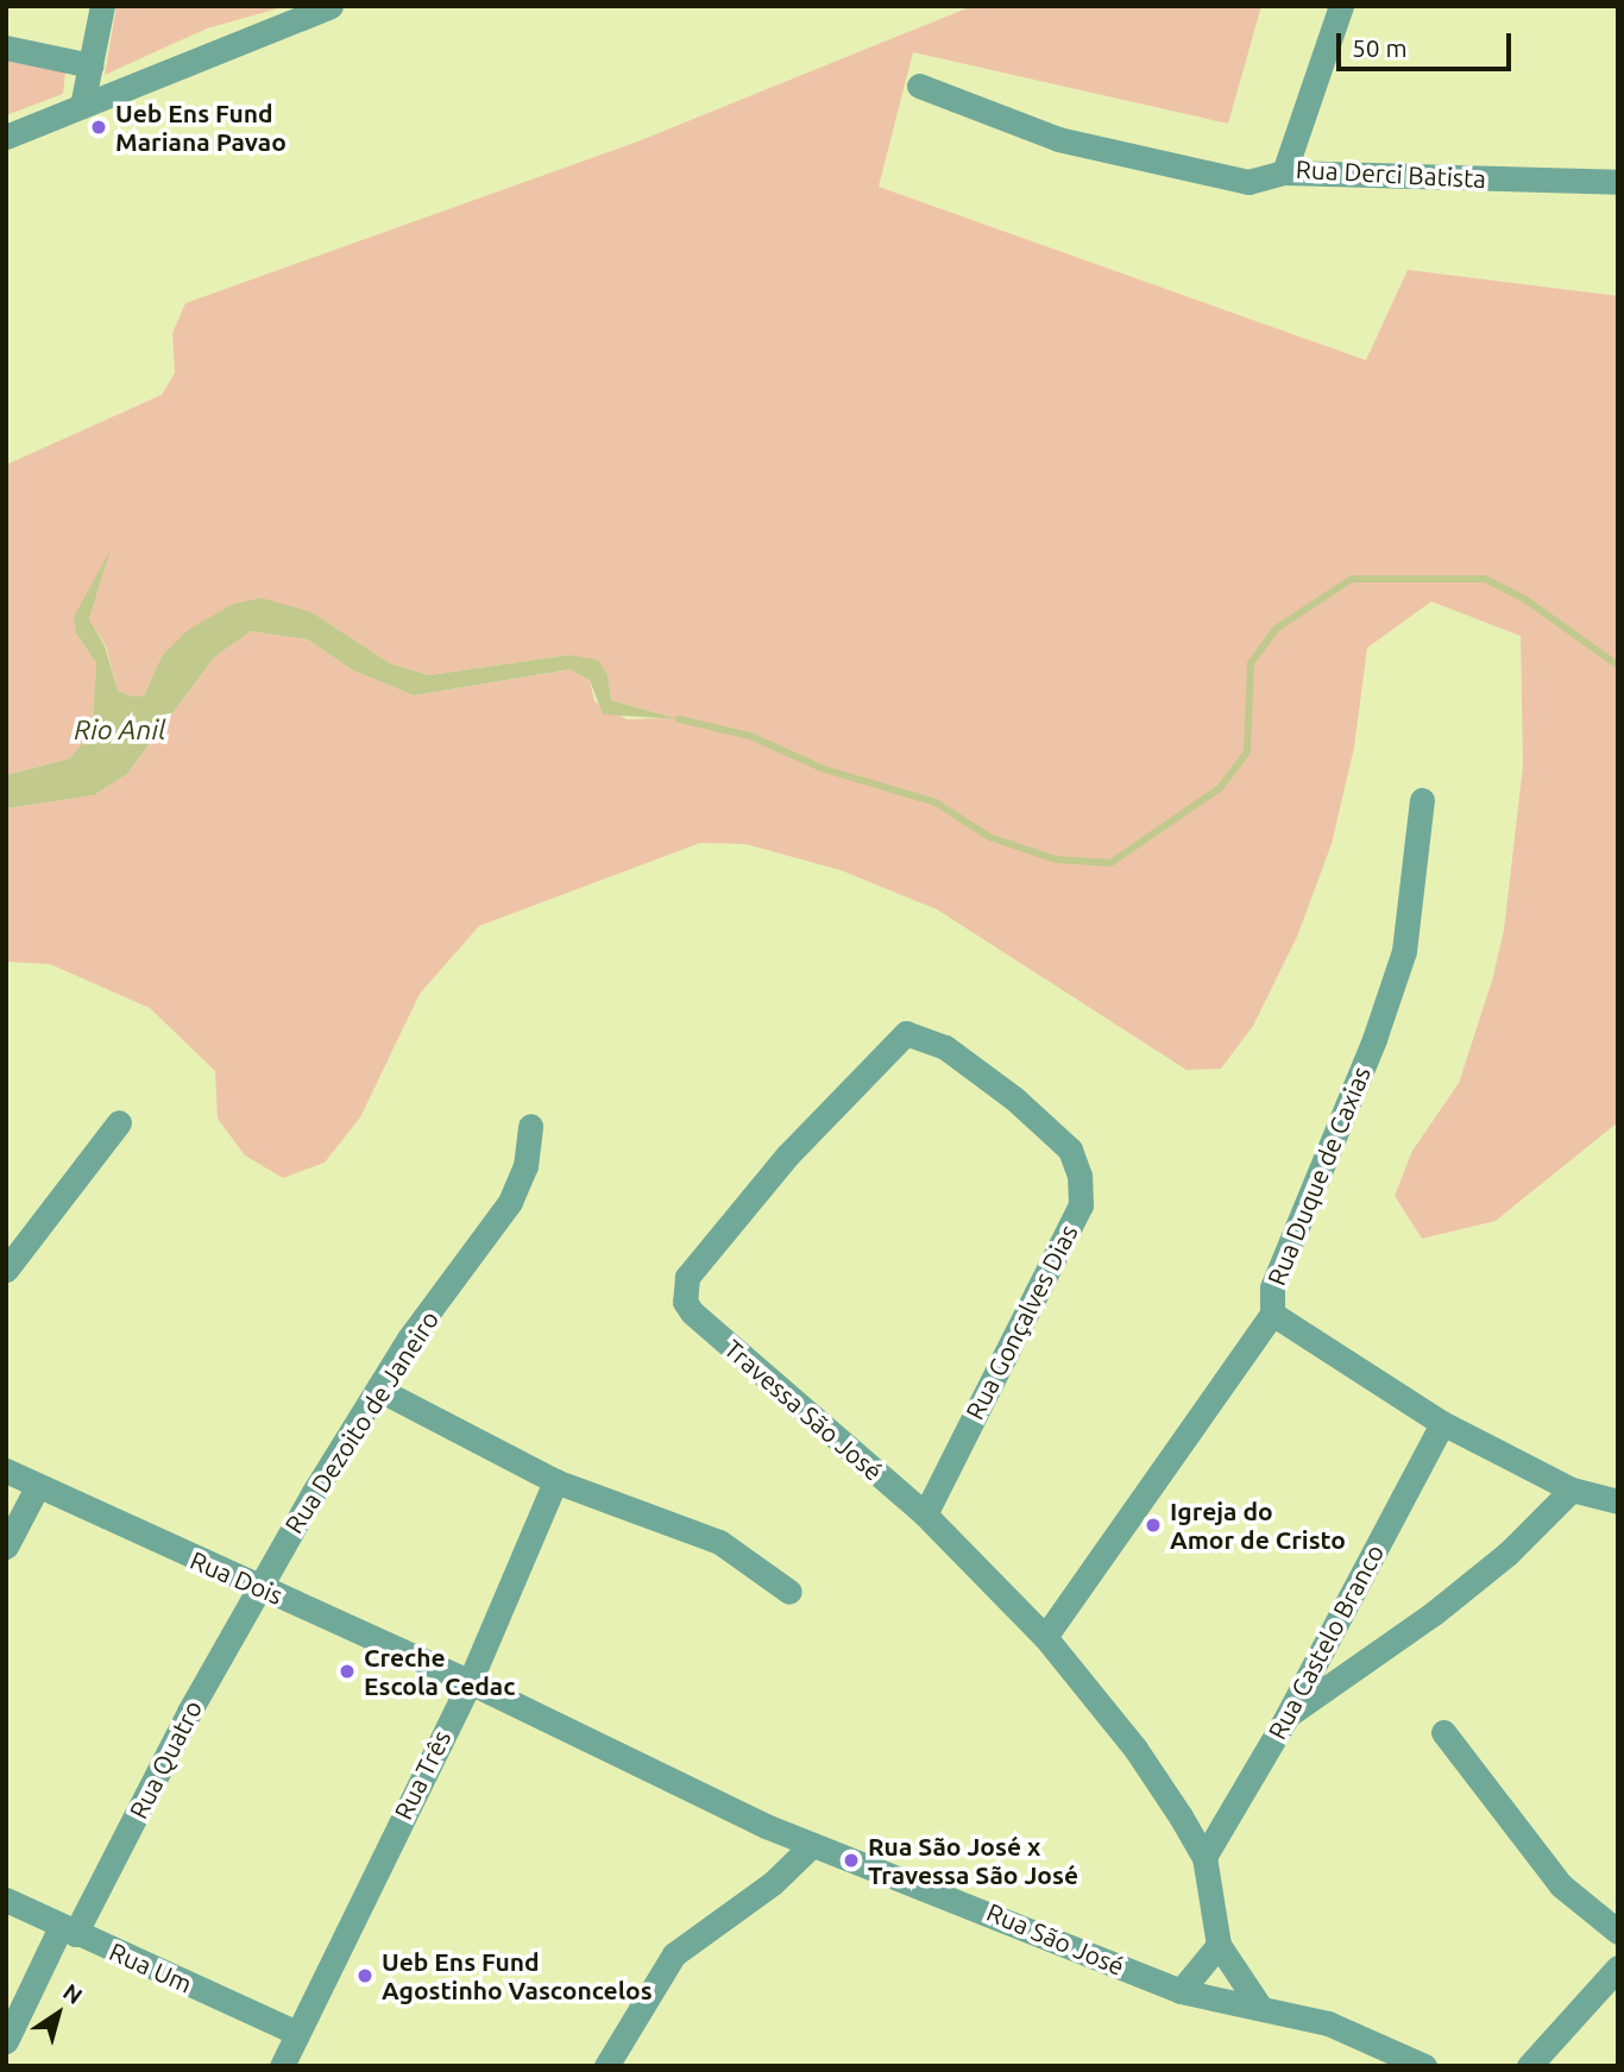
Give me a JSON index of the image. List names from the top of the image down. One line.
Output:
{"streets":{"street":["Rua Derci Batista","Rua Duque de Caxias","Rua Gonçalves Dias","Travessa São José","Rua Dezoito de Janeiro","Rua Dois","Rua Castelo Branco","Rua Quatro","Rua Três","Rua São José","Rua Um"]},"crossings":[["Rua Duque de Caxias","Travessa São José"],["Rua Gonçalves Dias","Travessa São José"],["Travessa São José","Rua Castelo Branco"],["Travessa São José","Rua São José"],["Rua Dezoito de Janeiro","Rua Dois"],["Rua Dezoito de Janeiro","Rua Quatro"],["Rua Dois","Rua Quatro"],["Rua Dois","Rua Três"],["Rua Dois","Rua São José"],["Rua Quatro","Rua Um"],["Rua Três","Rua São José"],["Rua Três","Rua Um"]],"water":["Rio Anil"],"places":["Ueb Ens Fund Mariana Pavao","Igreja do Amor de Cristo","Creche Escola Cedac","Rua São José x Travessa São José","Ueb Ens Fund Agostinho Vasconcelos"],"scale_bar":"50 m","north":"top right"}
